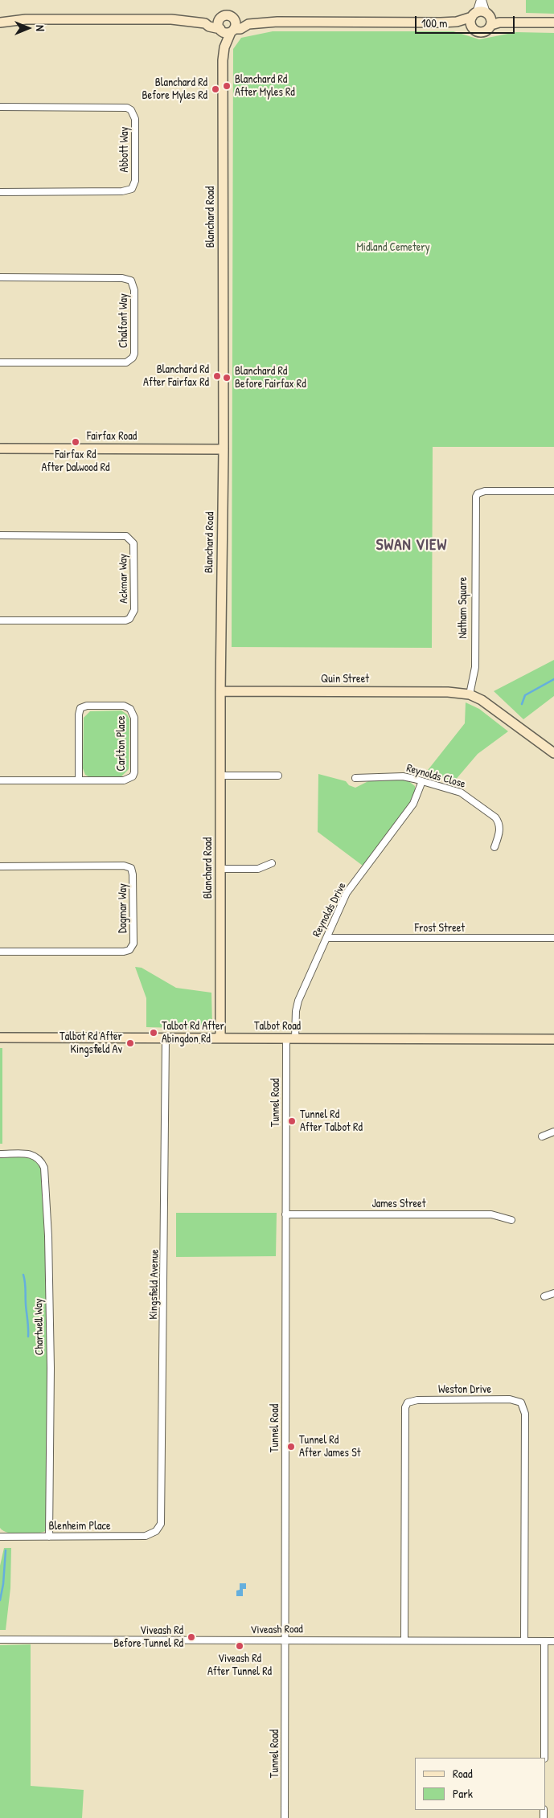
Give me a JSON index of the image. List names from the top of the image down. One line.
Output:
{"streets":{"street":["Abbott Way","Blanchard Road","Chalfont Way","Fairfax Road","Ackmar Way","Natham Square","Quin Street","Carlton Place","Reynolds Close","Dagmar Way","Reynolds Drive","Frost Street","Talbot Road","Tunnel Road","James Street","Kingsfield Avenue","Chartwell Way","Weston Drive","Blenheim Place","Viveash Road"]},"crossings":[["Blanchard Road","Fairfax Road"],["Blanchard Road","Quin Street"],["Blanchard Road","Talbot Road"],["Natham Square","Quin Street"],["Reynolds Close","Reynolds Drive"],["Reynolds Drive","Frost Street"],["Reynolds Drive","Talbot Road"],["Reynolds Drive","Tunnel Road"],["Talbot Road","Tunnel Road"],["Talbot Road","Kingsfield Avenue"],["Tunnel Road","James Street"],["Tunnel Road","Viveash Road"],["Kingsfield Avenue","Blenheim Place"],["Chartwell Way","Blenheim Place"],["Weston Drive","Viveash Road"]],"districts":["SWAN VIEW"],"parks":["Midland Cemetery"],"places":["Blanchard Rd After Myles Rd","Blanchard Rd Before Myles Rd","Blanchard Rd After Fairfax Rd","Blanchard Rd Before Fairfax Rd","Fairfax Rd After Dalwood Rd","Talbot Rd After Abingdon Rd","Talbot Rd After Kingsfield Av","Tunnel Rd After Talbot Rd","Tunnel Rd After James St","Viveash Rd Before Tunnel Rd","Viveash Rd After Tunnel Rd"],"legend":["Road","Park"],"scale_bar":"100 m","north":"right"}
